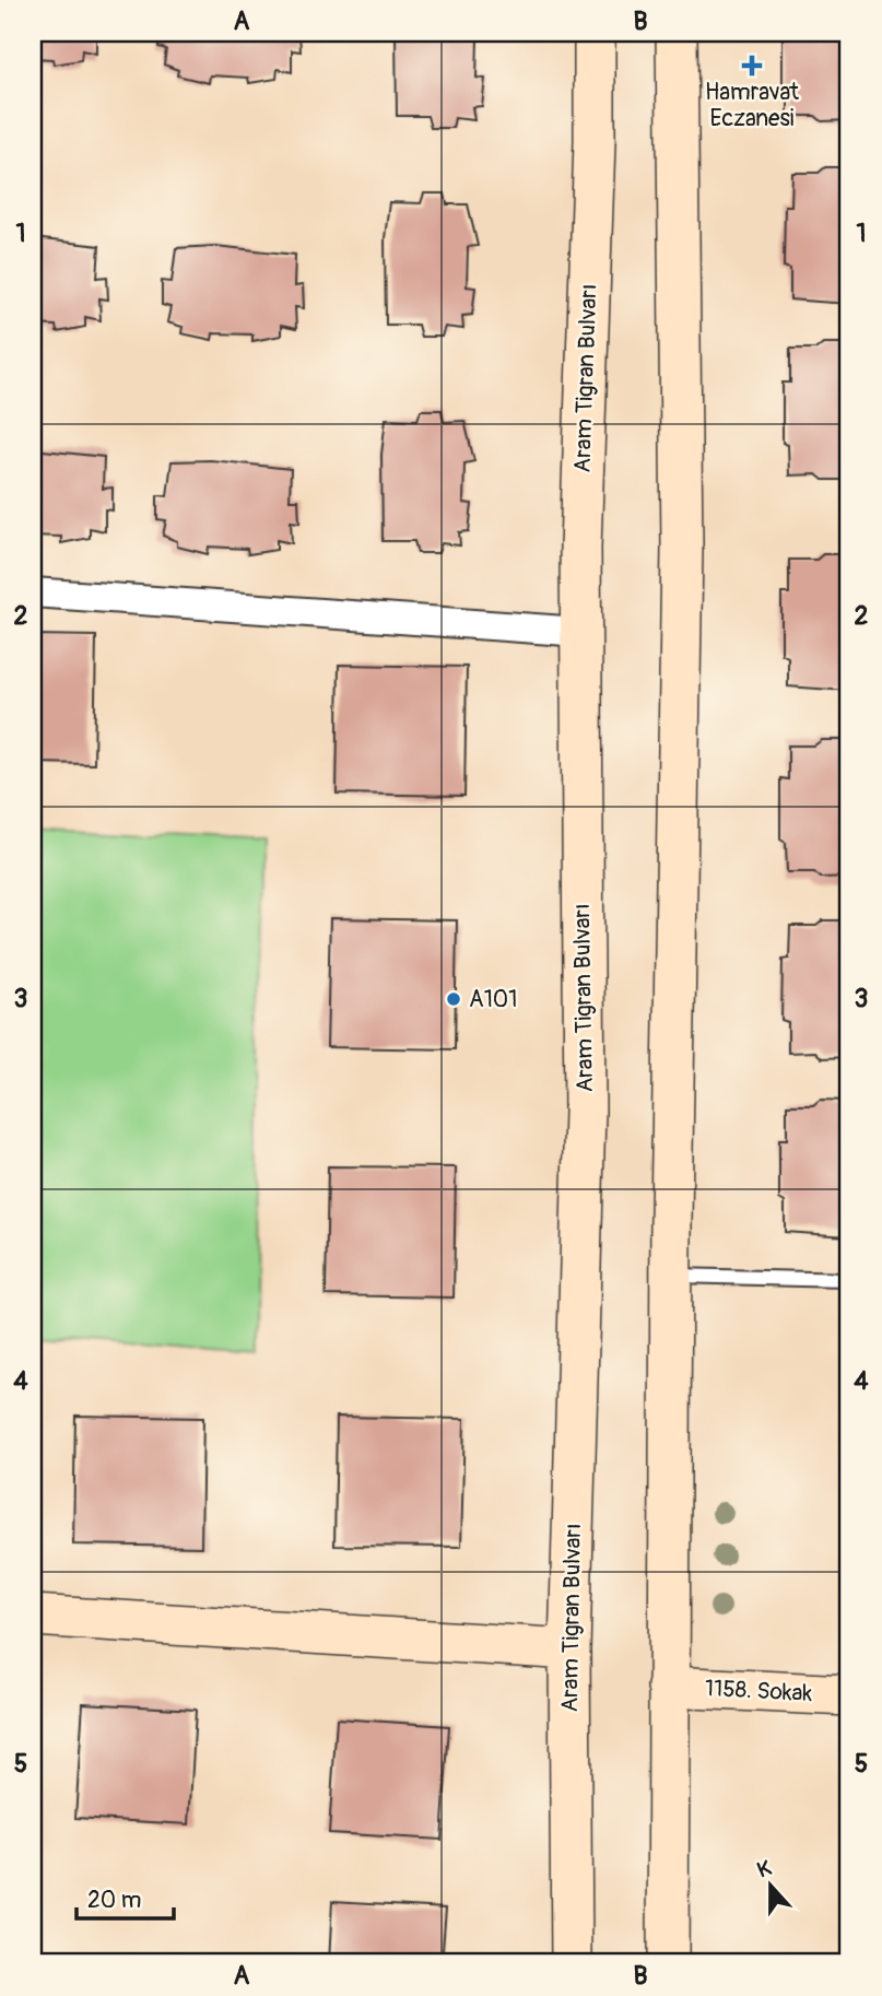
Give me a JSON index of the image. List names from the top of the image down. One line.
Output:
{"streets":{"main road":["Aram Tigran Bulvarı","1158. Sokak"]},"places":{"health":["Hamravat Eczanesi"],"other":["A101"]},"scale_bar":"20 m","north":"top","grid":{"columns":["A","B"],"rows":["1","2","3","4","5"]}}
